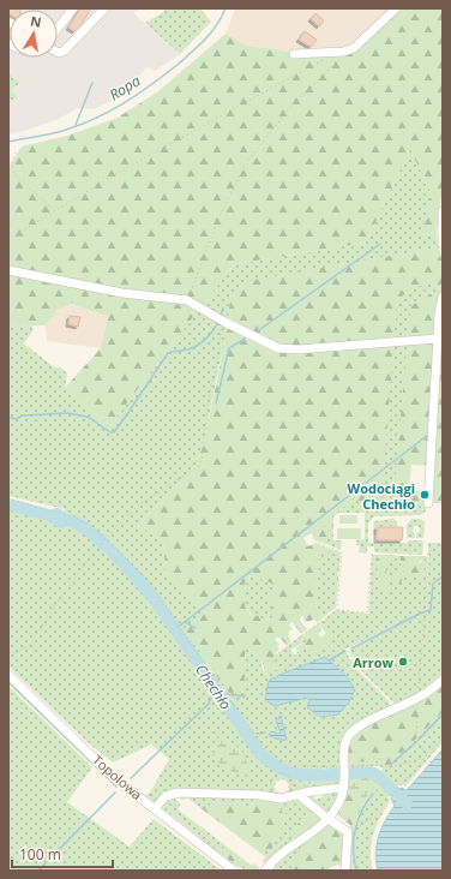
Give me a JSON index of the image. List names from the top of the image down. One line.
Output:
{"streets":{"street":["Topolowa"]},"water":["Ropa","Chechło"],"places":["Wodociągi Chechło","Arrow"],"scale_bar":"100 m","north":"top"}
